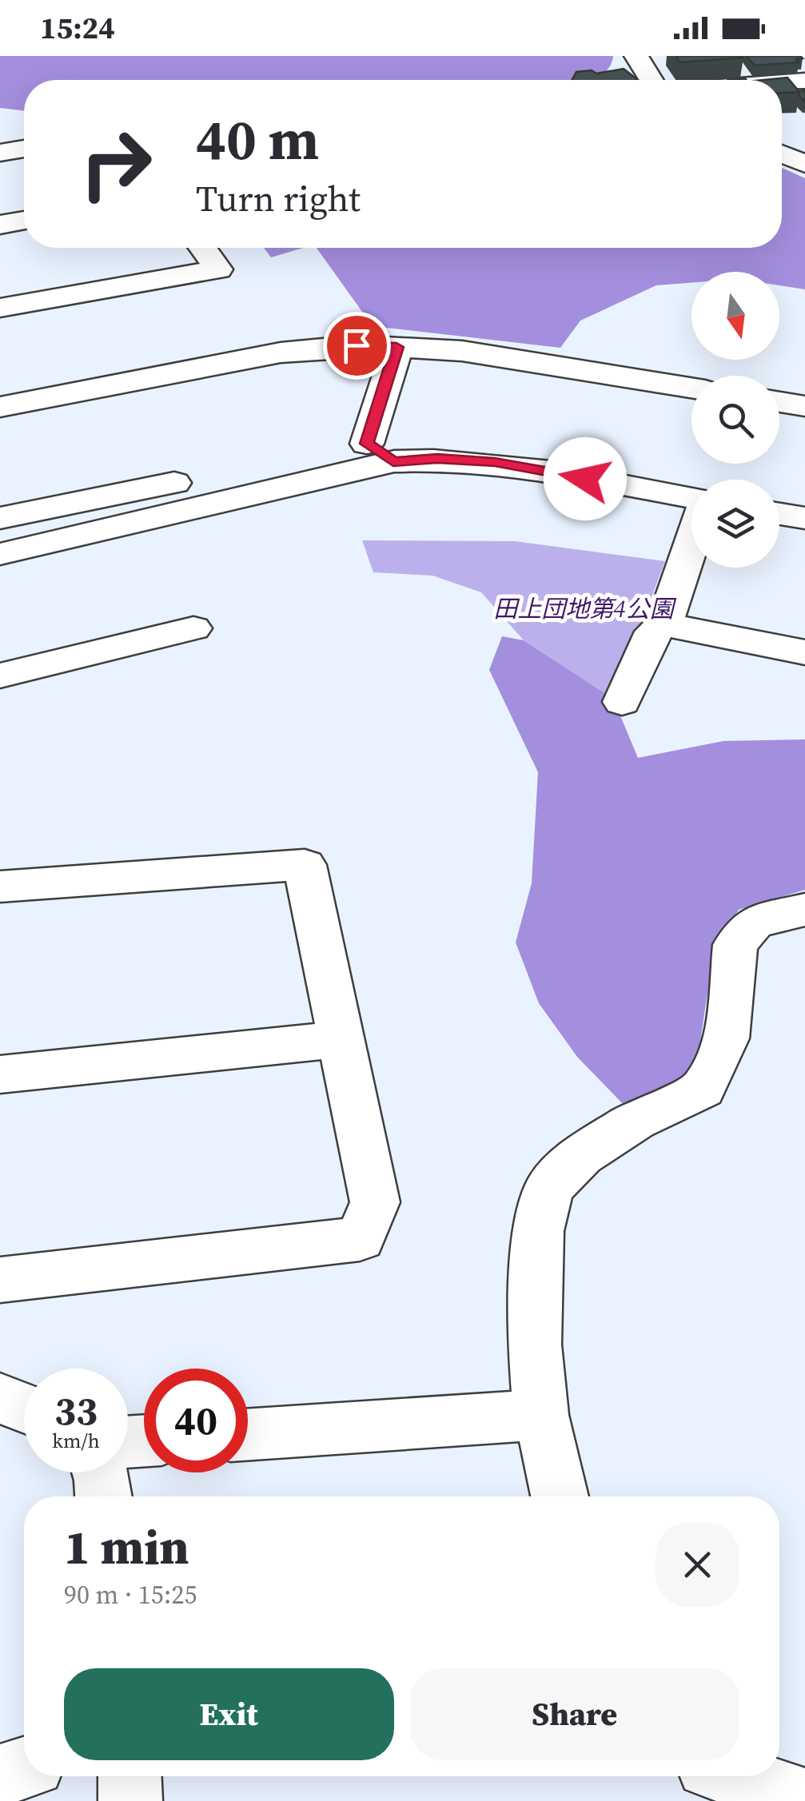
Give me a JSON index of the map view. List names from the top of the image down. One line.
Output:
{"parks":["田上団地第4公園"],"north":"bottom","page":{"status":"15:24","turn":["40 m","Turn right"],"speed":"33 km/h","limit":"40","heading":["1 min","90 m · 15:25"],"buttons":["Exit","Share"]}}
